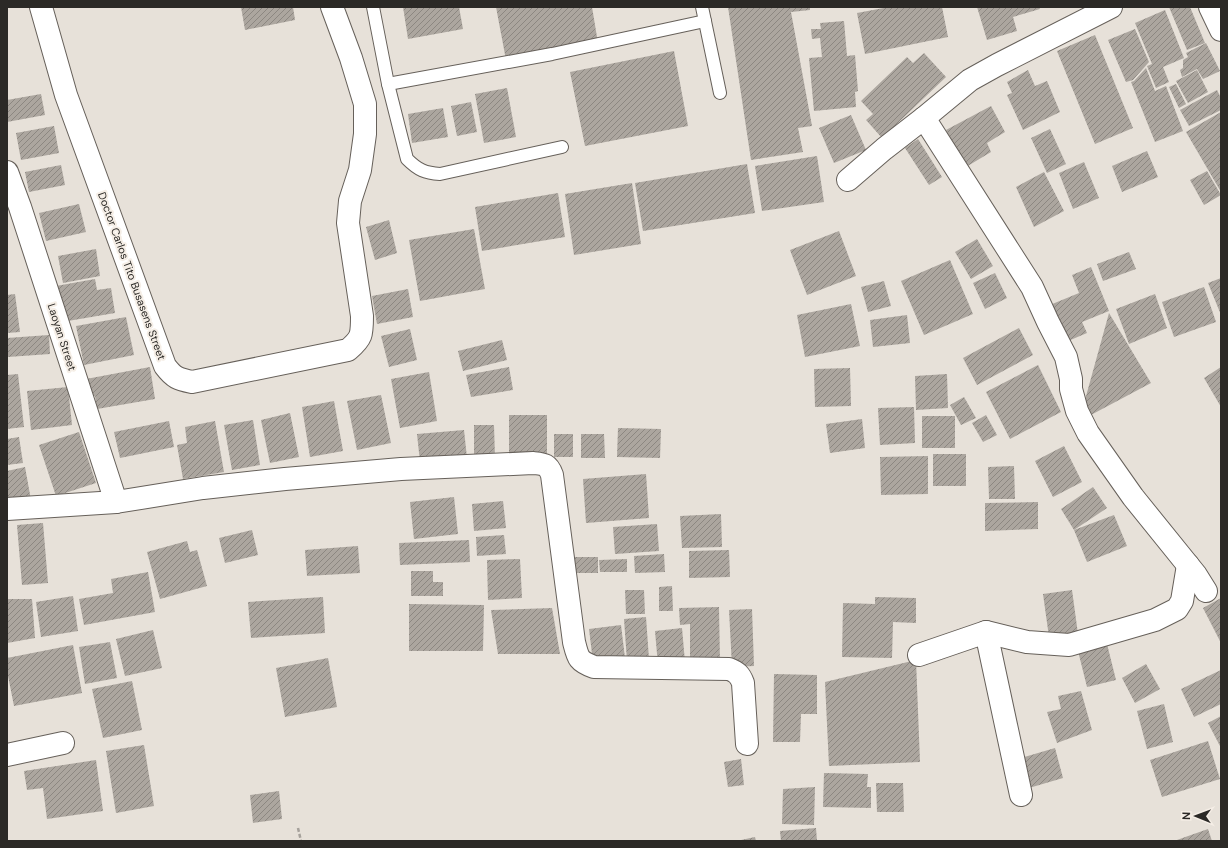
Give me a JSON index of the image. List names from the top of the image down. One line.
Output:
{"streets":{"street":["Doctor Carlos Tito Busasens Street","Laoyan Street"]},"north":"left"}
